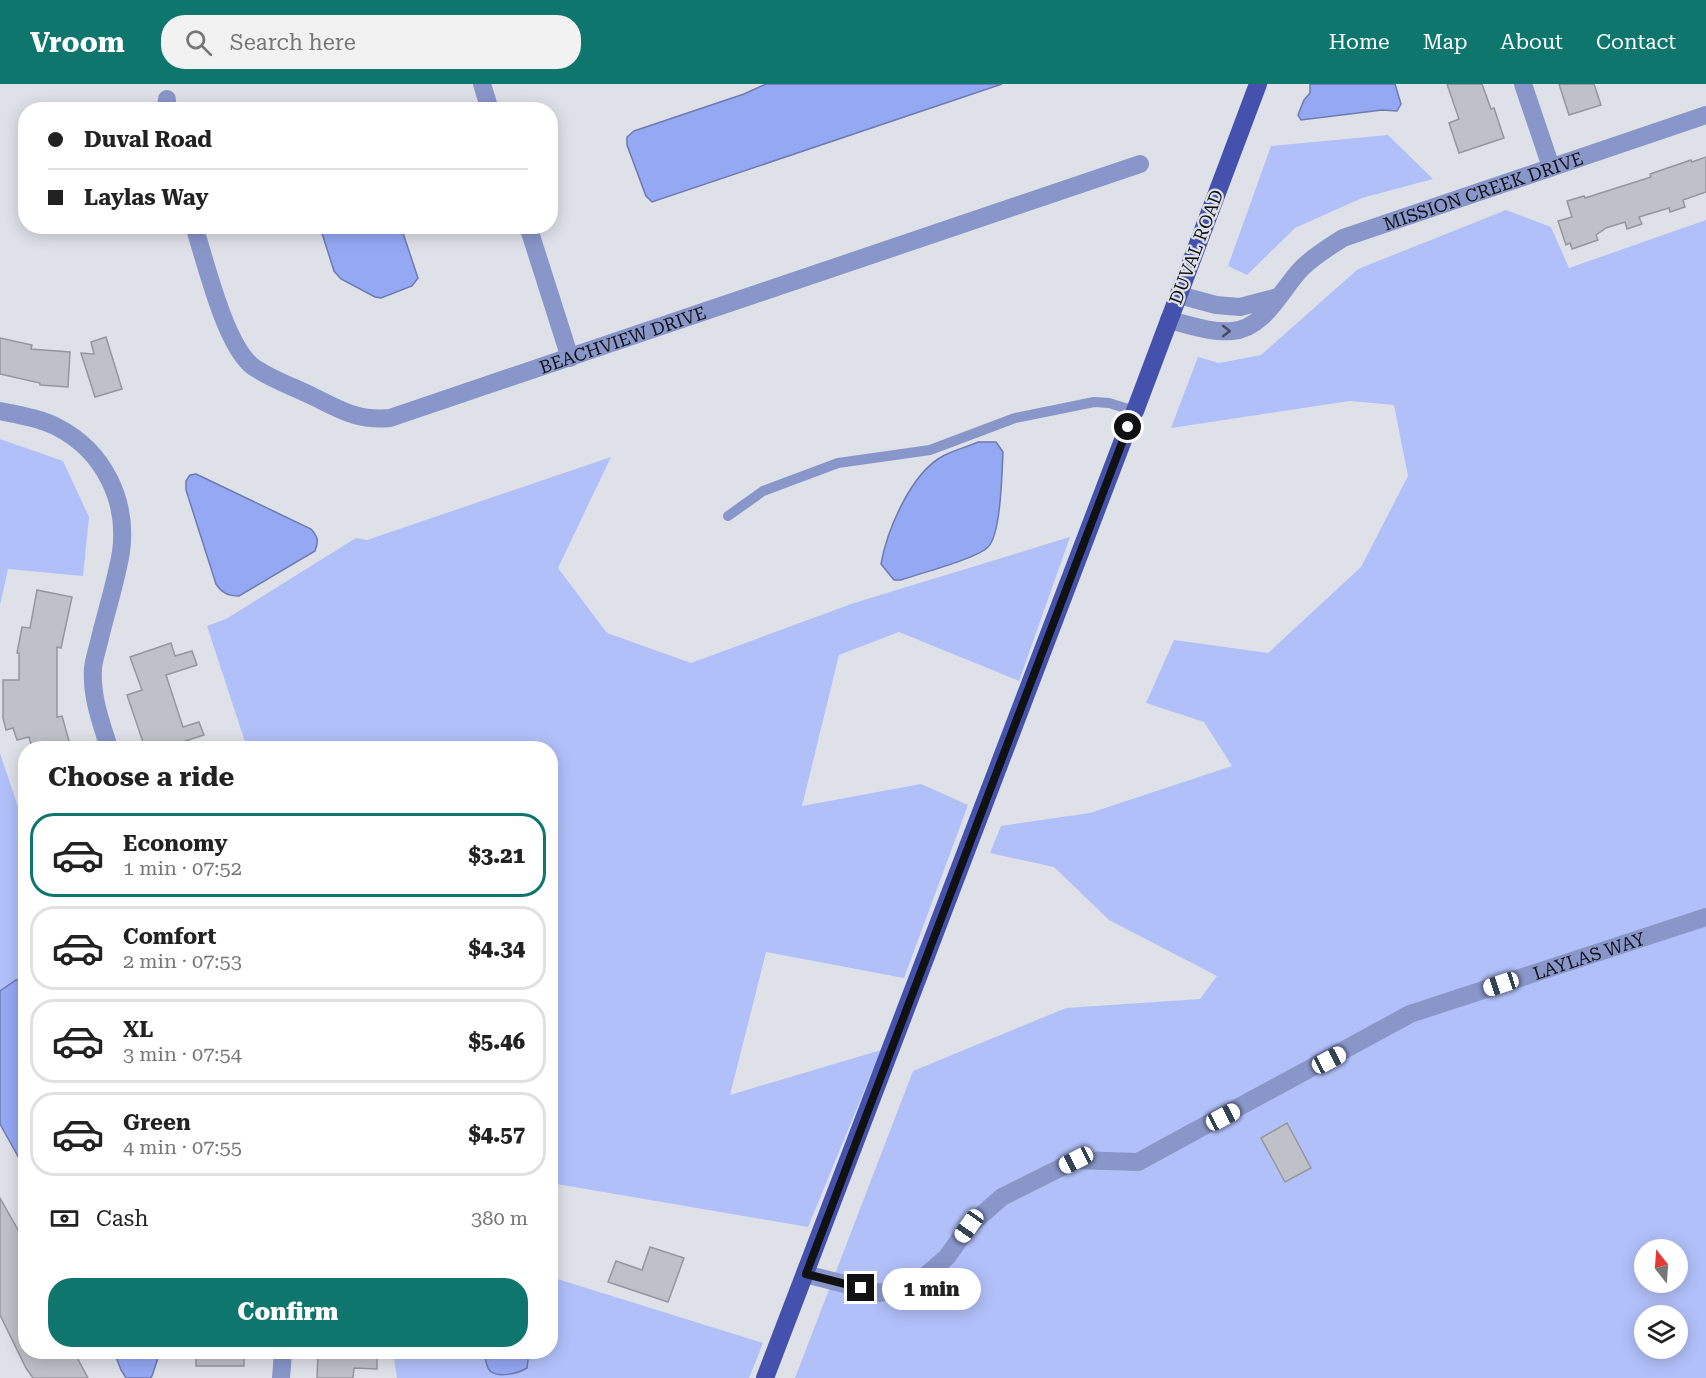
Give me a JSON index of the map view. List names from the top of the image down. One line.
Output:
{"streets":{"main road":["DUVAL ROAD"],"street":["MISSION CREEK DRIVE","BEACHVIEW DRIVE","LAYLAS WAY"]},"crossings":[["MISSION CREEK DRIVE","DUVAL ROAD"],["DUVAL ROAD","LAYLAS WAY"]],"north":"top","page":{"header":"Vroom","search":"Search here","nav":["Home","Map","About","Contact"],"banner":["Duval Road","Laylas Way"],"heading":"Choose a ride","list":[{"name":"Economy","note":"1 min · 07:52","value":"$3.21"},{"name":"Comfort","note":"2 min · 07:53","value":"$4.34"},{"name":"XL","note":"3 min · 07:54","value":"$5.46"},{"name":"Green","note":"4 min · 07:55","value":"$4.57"}],"pay":["Cash","380 m"],"buttons":"Confirm","bubble":"1 min"}}
